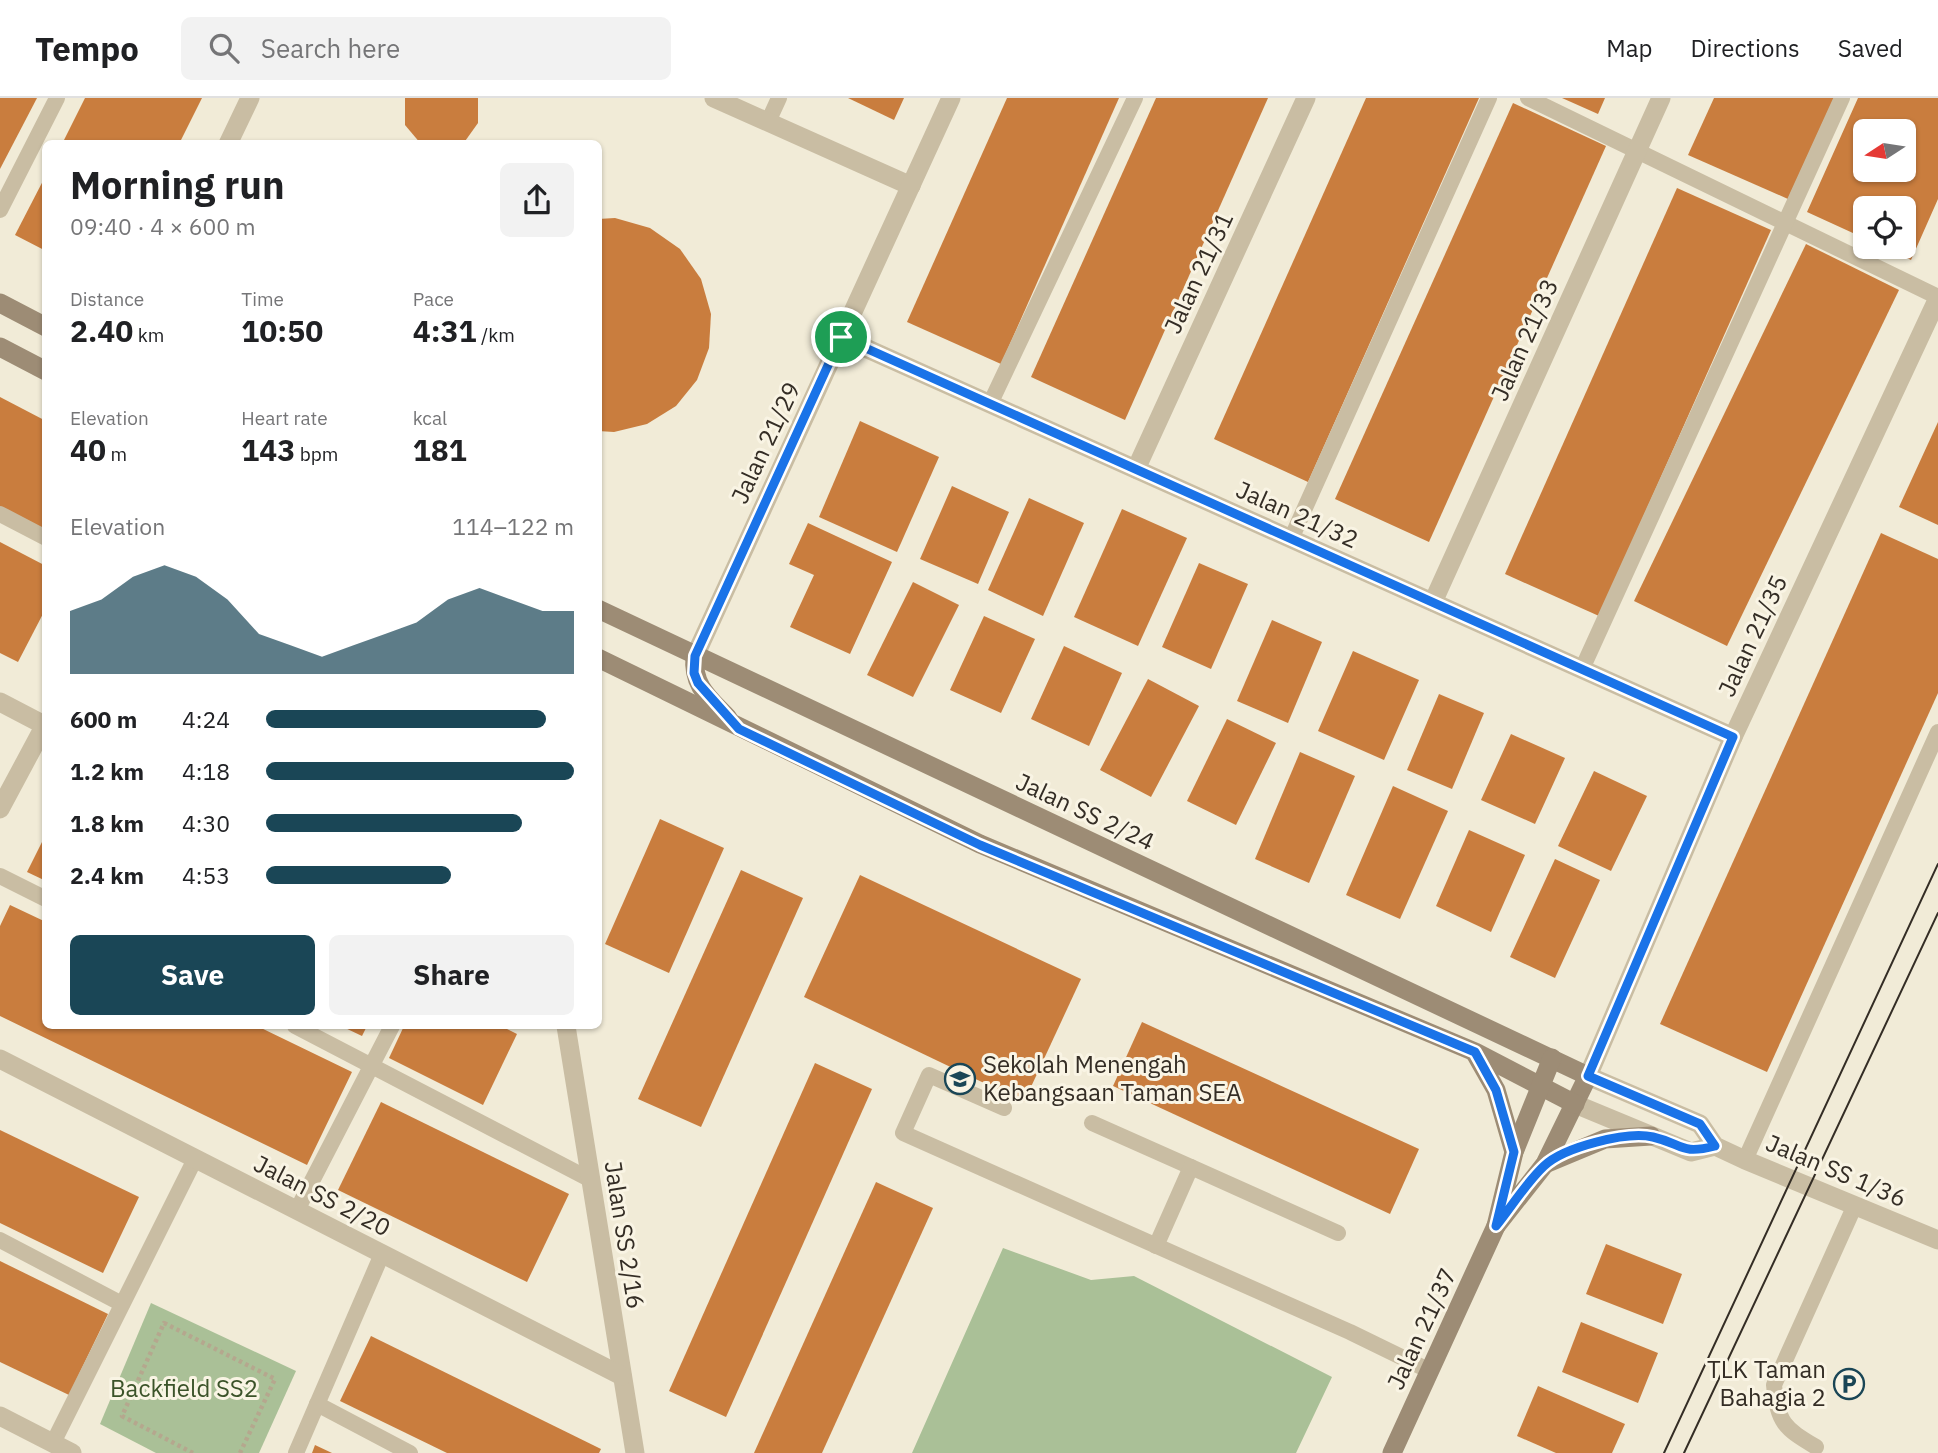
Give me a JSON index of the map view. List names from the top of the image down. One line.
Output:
{"streets":{"main road":["Jalan SS 2/24","Jalan 21/37"],"street":["Jalan 21/31","Jalan 21/33","Jalan 21/29","Jalan 21/32","Jalan 21/35","Jalan SS 1/36","Jalan SS 2/20","Jalan SS 2/16"]},"crossings":[["Jalan 21/31","Jalan 21/32"],["Jalan 21/33","Jalan 21/32"],["Jalan 21/29","Jalan 21/32"],["Jalan 21/29","Jalan SS 2/24"],["Jalan 21/32","Jalan 21/35"],["Jalan 21/35","Jalan SS 2/24"],["Jalan 21/35","Jalan SS 1/36"],["Jalan 21/35","Jalan 21/37"],["Jalan SS 2/24","Jalan SS 1/36"],["Jalan SS 2/24","Jalan 21/37"],["Jalan SS 1/36","Jalan 21/37"],["Jalan SS 2/20","Jalan SS 2/16"]],"parks":["Backfield SS2"],"places":{"school or university":["Sekolah Menengah Kebangsaan Taman SEA"],"parking":["TLK Taman Bahagia 2"]},"north":"left","page":{"header":"Tempo","search":"Search here","nav":["Map","Directions","Saved"],"heading":["Morning run","09:40 · 4 × 600 m"],"stats":[["Distance","2.40 km"],["Time","10:50"],["Pace","4:31 /km"],["Elevation","40 m"],["Heart rate","143 bpm"],["kcal","181"]],"chart":["Elevation","114–122 m"],"list":[{"name":"600 m","note":"4:24"},{"name":"1.2 km","note":"4:18"},{"name":"1.8 km","note":"4:30"},{"name":"2.4 km","note":"4:53"}],"buttons":["Save","Share"]}}
